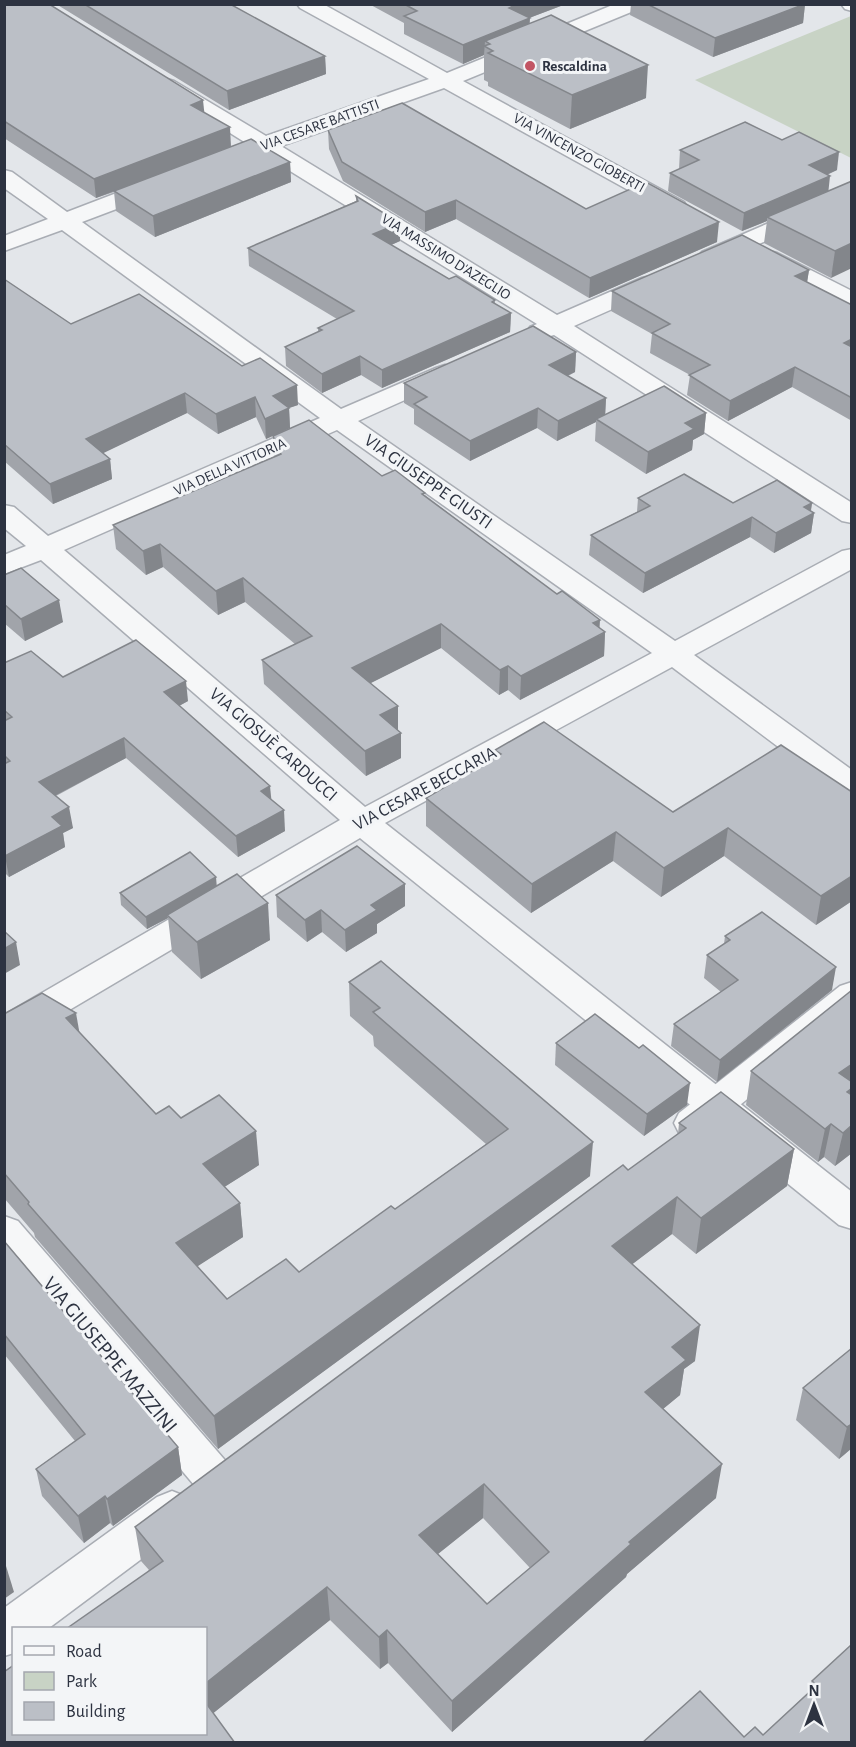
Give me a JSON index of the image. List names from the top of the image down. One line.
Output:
{"streets":{"street":["VIA CESARE BATTISTI","VIA VINCENZO GIOBERTI","VIA MASSIMO D'AZEGLIO","VIA DELLA VITTORIA","VIA GIUSEPPE GIUSTI","VIA GIOSUÈ CARDUCCI","VIA CESARE BECCARIA","VIA GIUSEPPE MAZZINI"]},"crossings":[["VIA CESARE BATTISTI","VIA VINCENZO GIOBERTI"],["VIA CESARE BATTISTI","VIA MASSIMO D'AZEGLIO"],["VIA DELLA VITTORIA","VIA GIUSEPPE GIUSTI"],["VIA DELLA VITTORIA","VIA GIOSUÈ CARDUCCI"],["VIA GIUSEPPE GIUSTI","VIA CESARE BECCARIA"],["VIA GIOSUÈ CARDUCCI","VIA CESARE BECCARIA"]],"places":["Rescaldina"],"legend":["Road","Park","Building"],"north":"top"}
